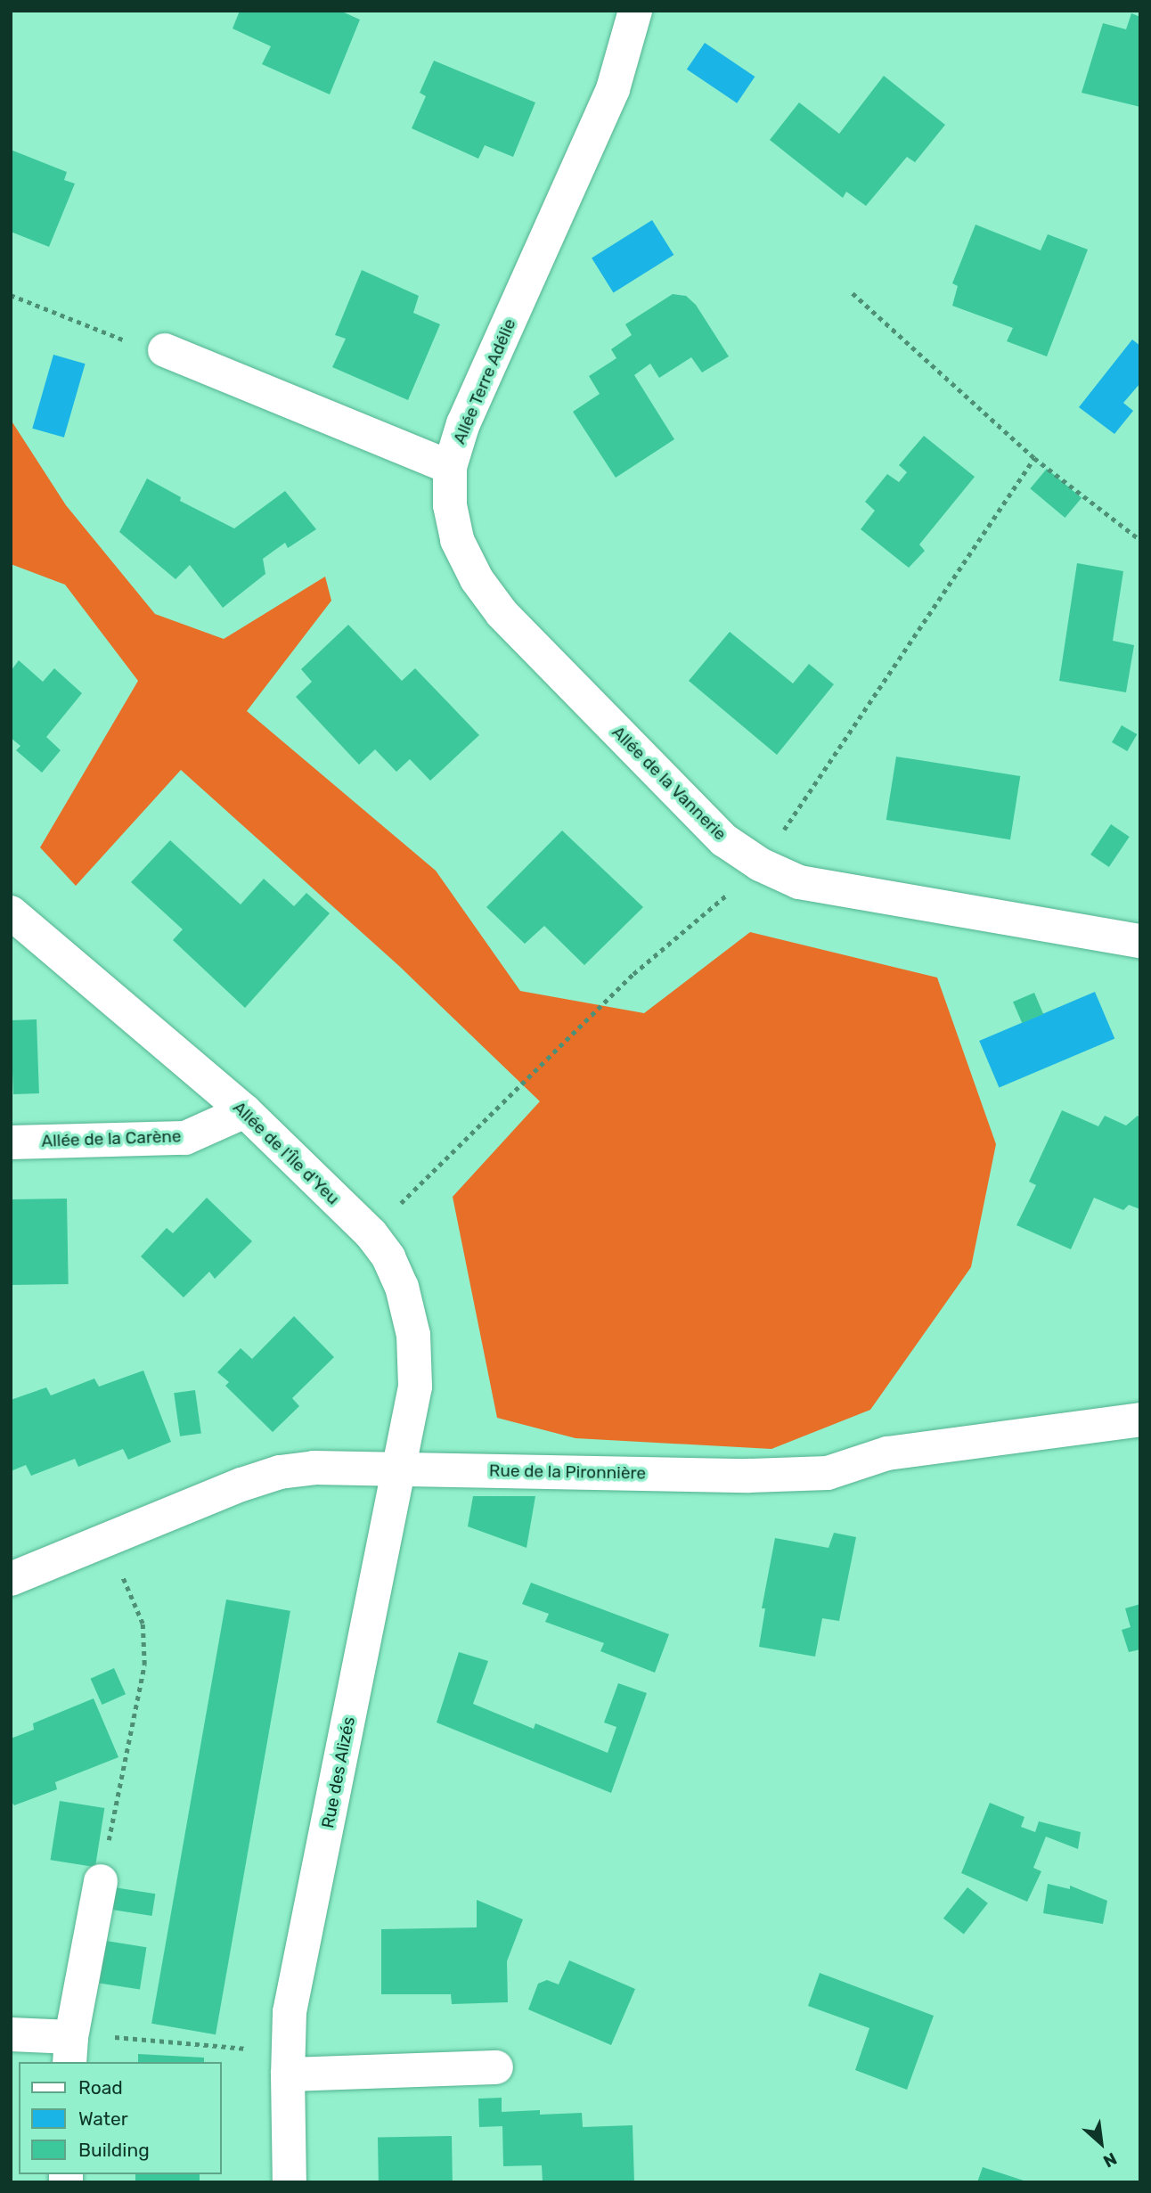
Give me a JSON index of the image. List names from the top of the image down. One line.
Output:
{"streets":{"street":["Allée Terre Adélie","Allée de la Vannerie","Allée de la Carène","Allée de l'Île d'Yeu","Rue de la Pironnière","Rue des Alizés"]},"crossings":[["Allée Terre Adélie","Allée de la Vannerie"],["Allée de la Carène","Allée de l'Île d'Yeu"],["Allée de l'Île d'Yeu","Rue de la Pironnière"],["Allée de l'Île d'Yeu","Rue des Alizés"],["Rue de la Pironnière","Rue des Alizés"]],"legend":["Road","Water","Building"],"north":"bottom right"}
